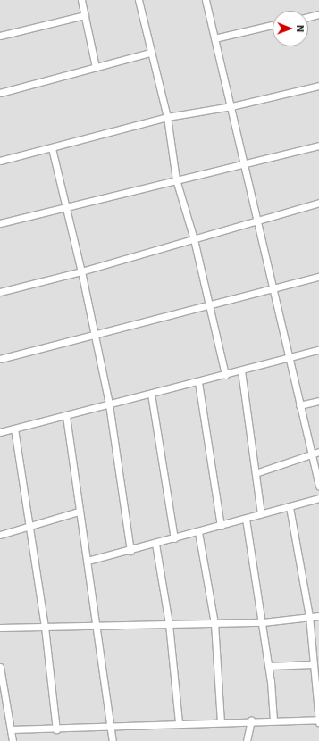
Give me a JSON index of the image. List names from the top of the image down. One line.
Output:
{"north":"right"}
